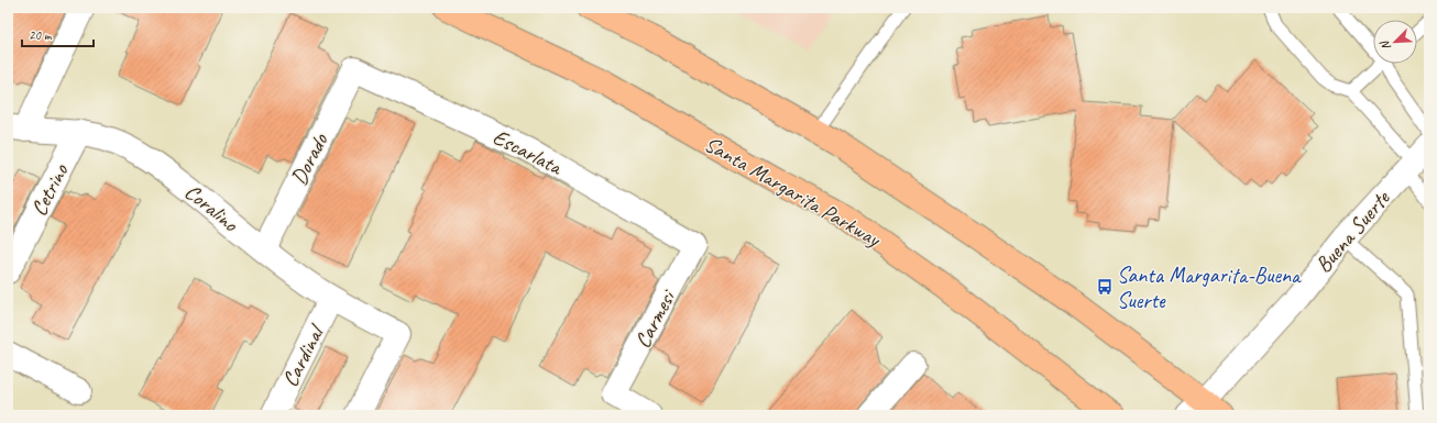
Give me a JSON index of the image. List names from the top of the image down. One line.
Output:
{"streets":{"main road":["Santa Margarita Parkway"],"street":["Escarlata","Dorado","Cetrino","Coralino","Buena Suerte","Carmesi","Cardinal"]},"crossings":[["Escarlata","Dorado"],["Escarlata","Carmesi"],["Dorado","Coralino"],["Cetrino","Coralino"],["Coralino","Cardinal"]],"places":{"bus stop":["Santa Margarita-Buena Suerte"]},"scale_bar":"20 m","north":"bottom left"}
